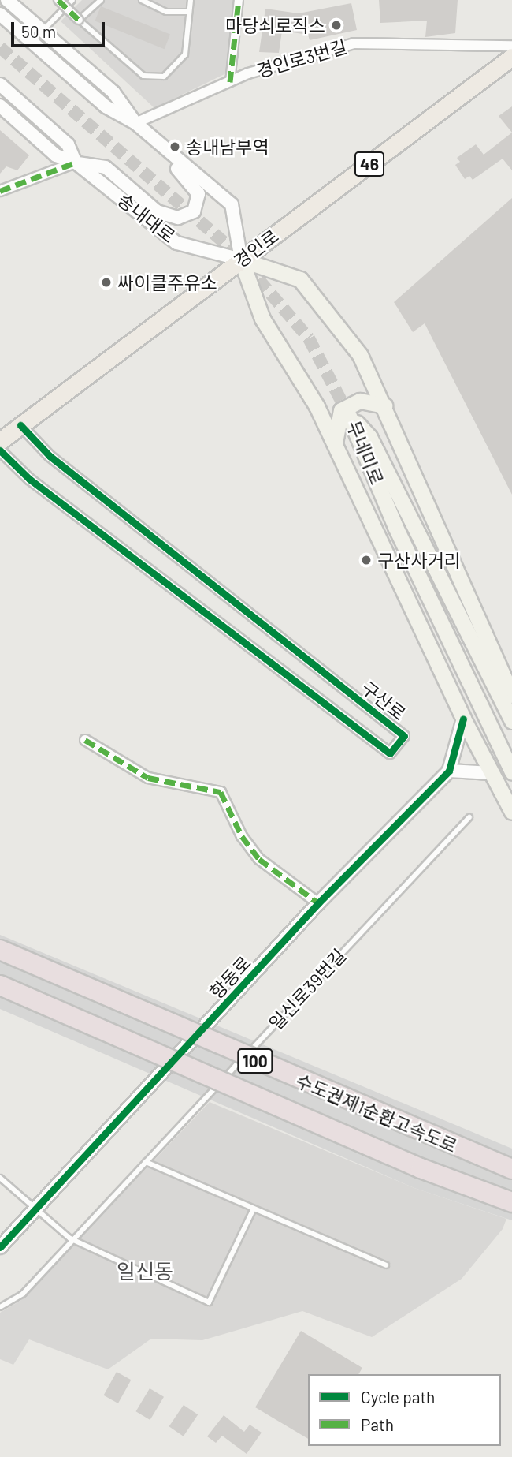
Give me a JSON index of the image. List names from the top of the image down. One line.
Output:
{"streets":{"highway":["100","수도권제1순환고속도로"],"main road":["46","경인로","무네미로"],"street":["경인로3번길","송내대로","구산로","항동로"],"lane":["일신로39번길"]},"crossings":[["송내대로","경인로"],["경인로","구산로"]],"districts":["일신동"],"places":["마당쇠로직스","송내남부역","싸이클주유소","구산사거리"],"legend":["Cycle path","Path"],"scale_bar":"50 m"}
